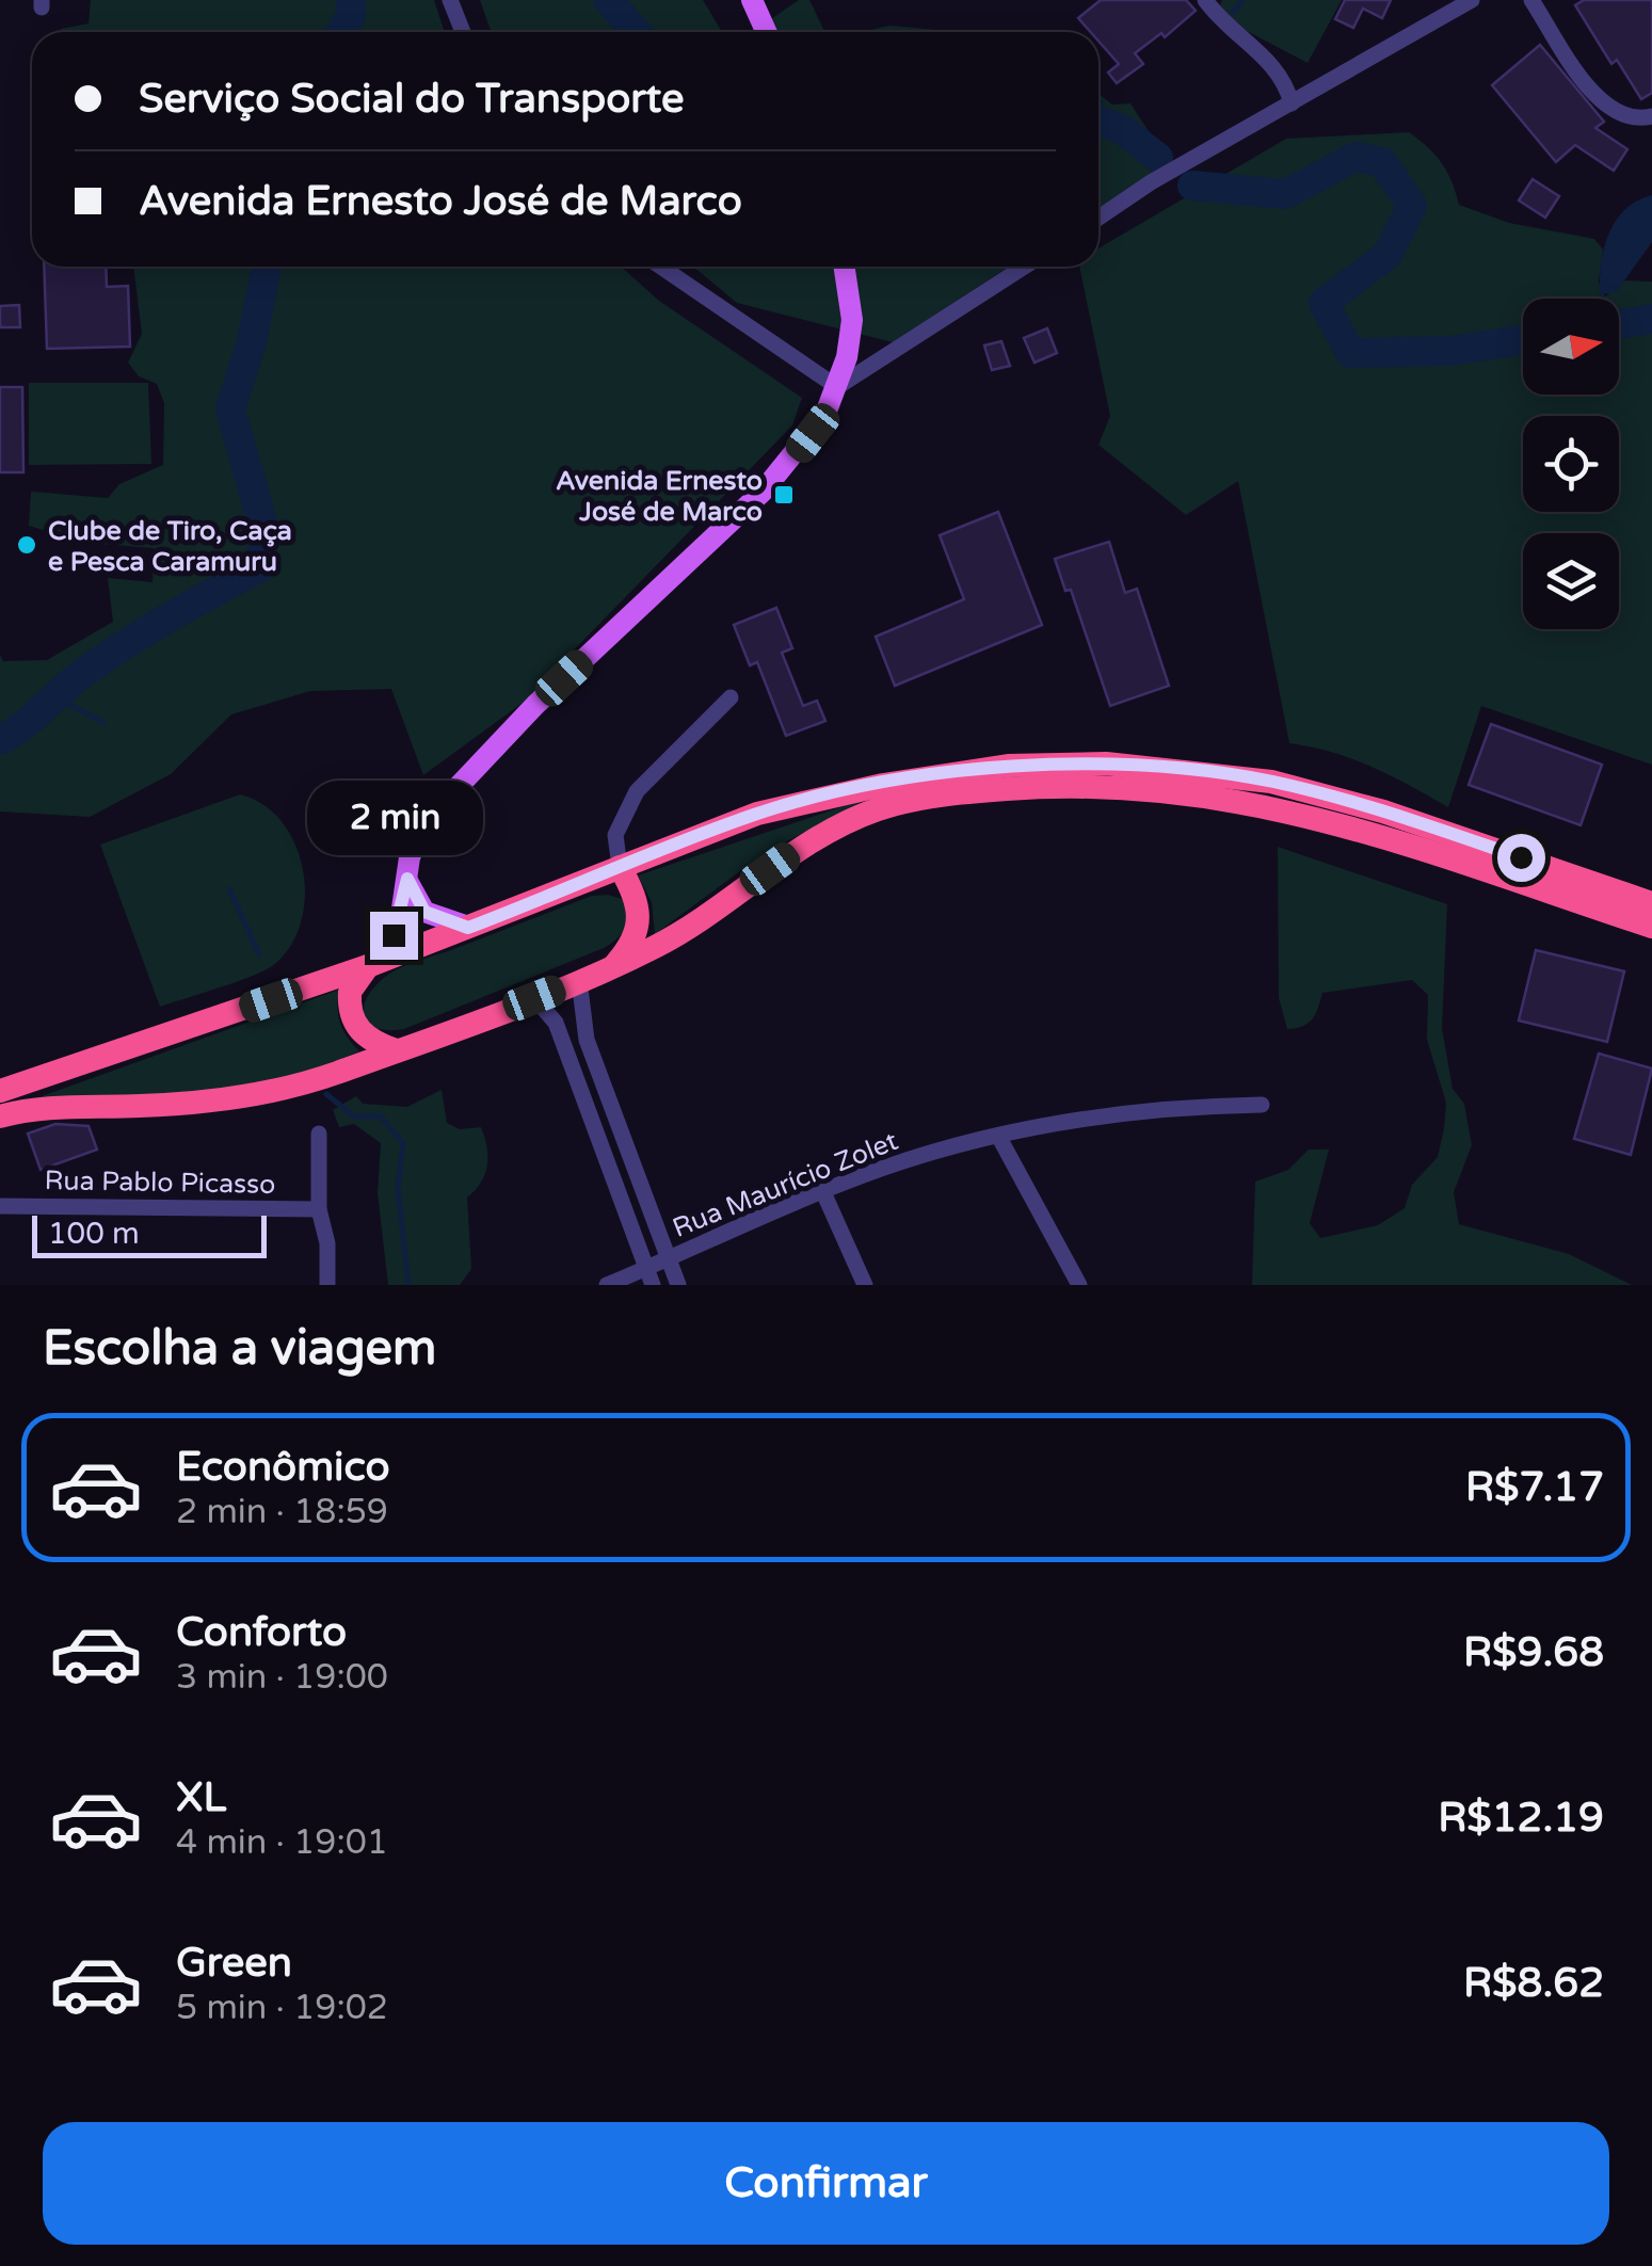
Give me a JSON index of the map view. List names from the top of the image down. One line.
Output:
{"streets":{"street":["Rua Pablo Picasso","Rua Maurício Zolet"]},"places":{"transit":["Avenida Ernesto José de Marco"],"other":["Clube de Tiro, Caça e Pesca Caramuru"]},"scale_bar":"100 m","north":"right","page":{"banner":["Serviço Social do Transporte","Avenida Ernesto José de Marco"],"bubble":"2 min","scale":"100 m","heading":"Escolha a viagem","list":[{"name":"Econômico","note":"2 min · 18:59","value":"R$7.17"},{"name":"Conforto","note":"3 min · 19:00","value":"R$9.68"},{"name":"XL","note":"4 min · 19:01","value":"R$12.19"},{"name":"Green","note":"5 min · 19:02","value":"R$8.62"}],"buttons":"Confirmar"}}
